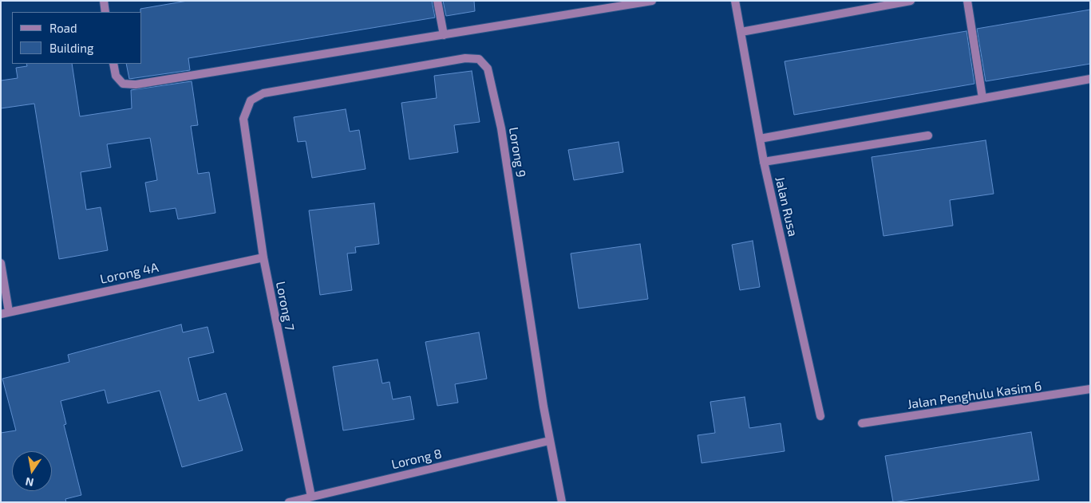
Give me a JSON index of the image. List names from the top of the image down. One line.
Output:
{"streets":{"street":["Lorong 9","Jalan Rusa","Lorong 4A","Lorong 7","Jalan Penghulu Kasim 6","Lorong 8"]},"crossings":[["Lorong 9","Lorong 7"],["Lorong 9","Lorong 8"],["Lorong 4A","Lorong 7"],["Lorong 7","Lorong 8"]],"legend":["Road","Building"],"north":"bottom"}
